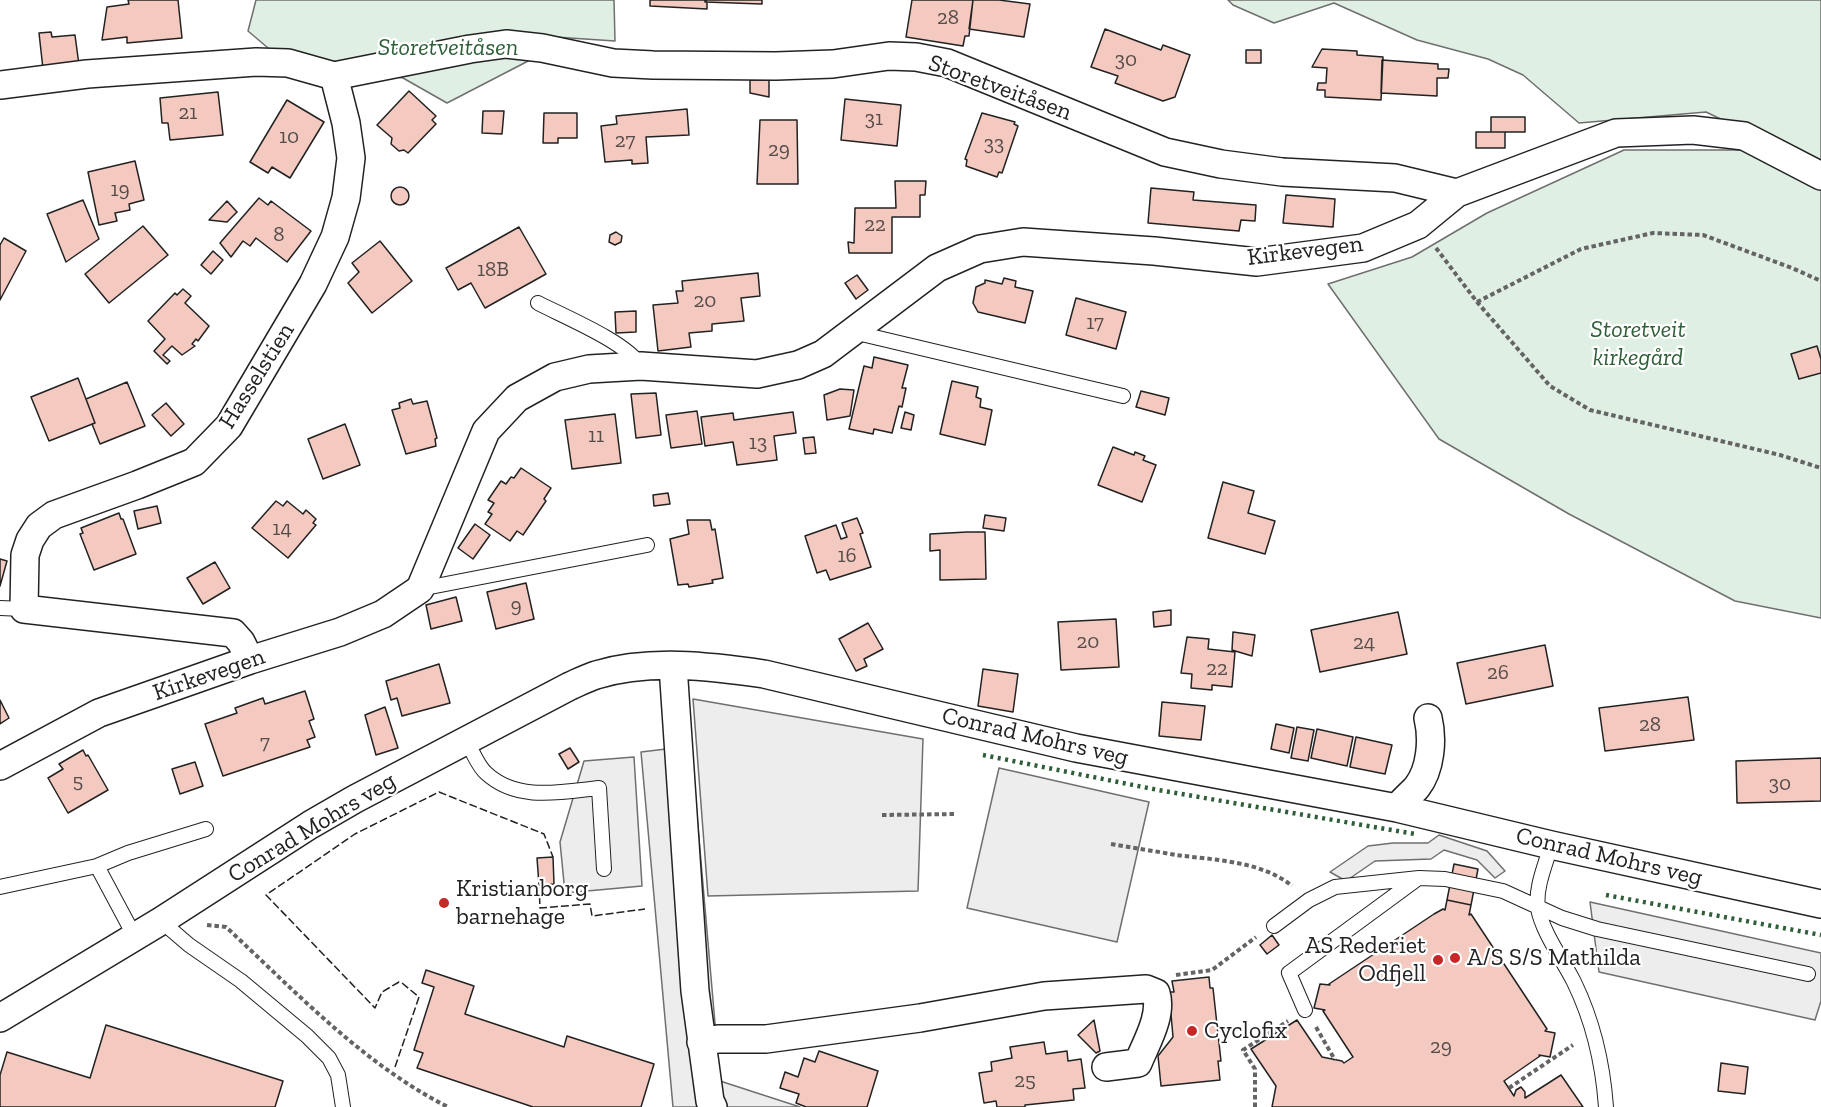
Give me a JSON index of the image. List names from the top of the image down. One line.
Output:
{"streets":{"street":["Storetveitåsen","Kirkevegen","Hasselstien","Conrad Mohrs veg"]},"crossings":[["Storetveitåsen","Kirkevegen"],["Storetveitåsen","Hasselstien"],["Kirkevegen","Hasselstien"]],"parks":["Storetveitåsen","Storetveit kirkegård"],"places":["Kristianborg barnehage","A/S S/S Mathilda","AS Rederiet Odfjell","Cyclofix"],"house_numbers":["28","30","21","31","10","27","33","29","19","22","8","18B","20","17","11","13","14","16","9","20","24","22","26","28","7","5","30","29","25"]}
